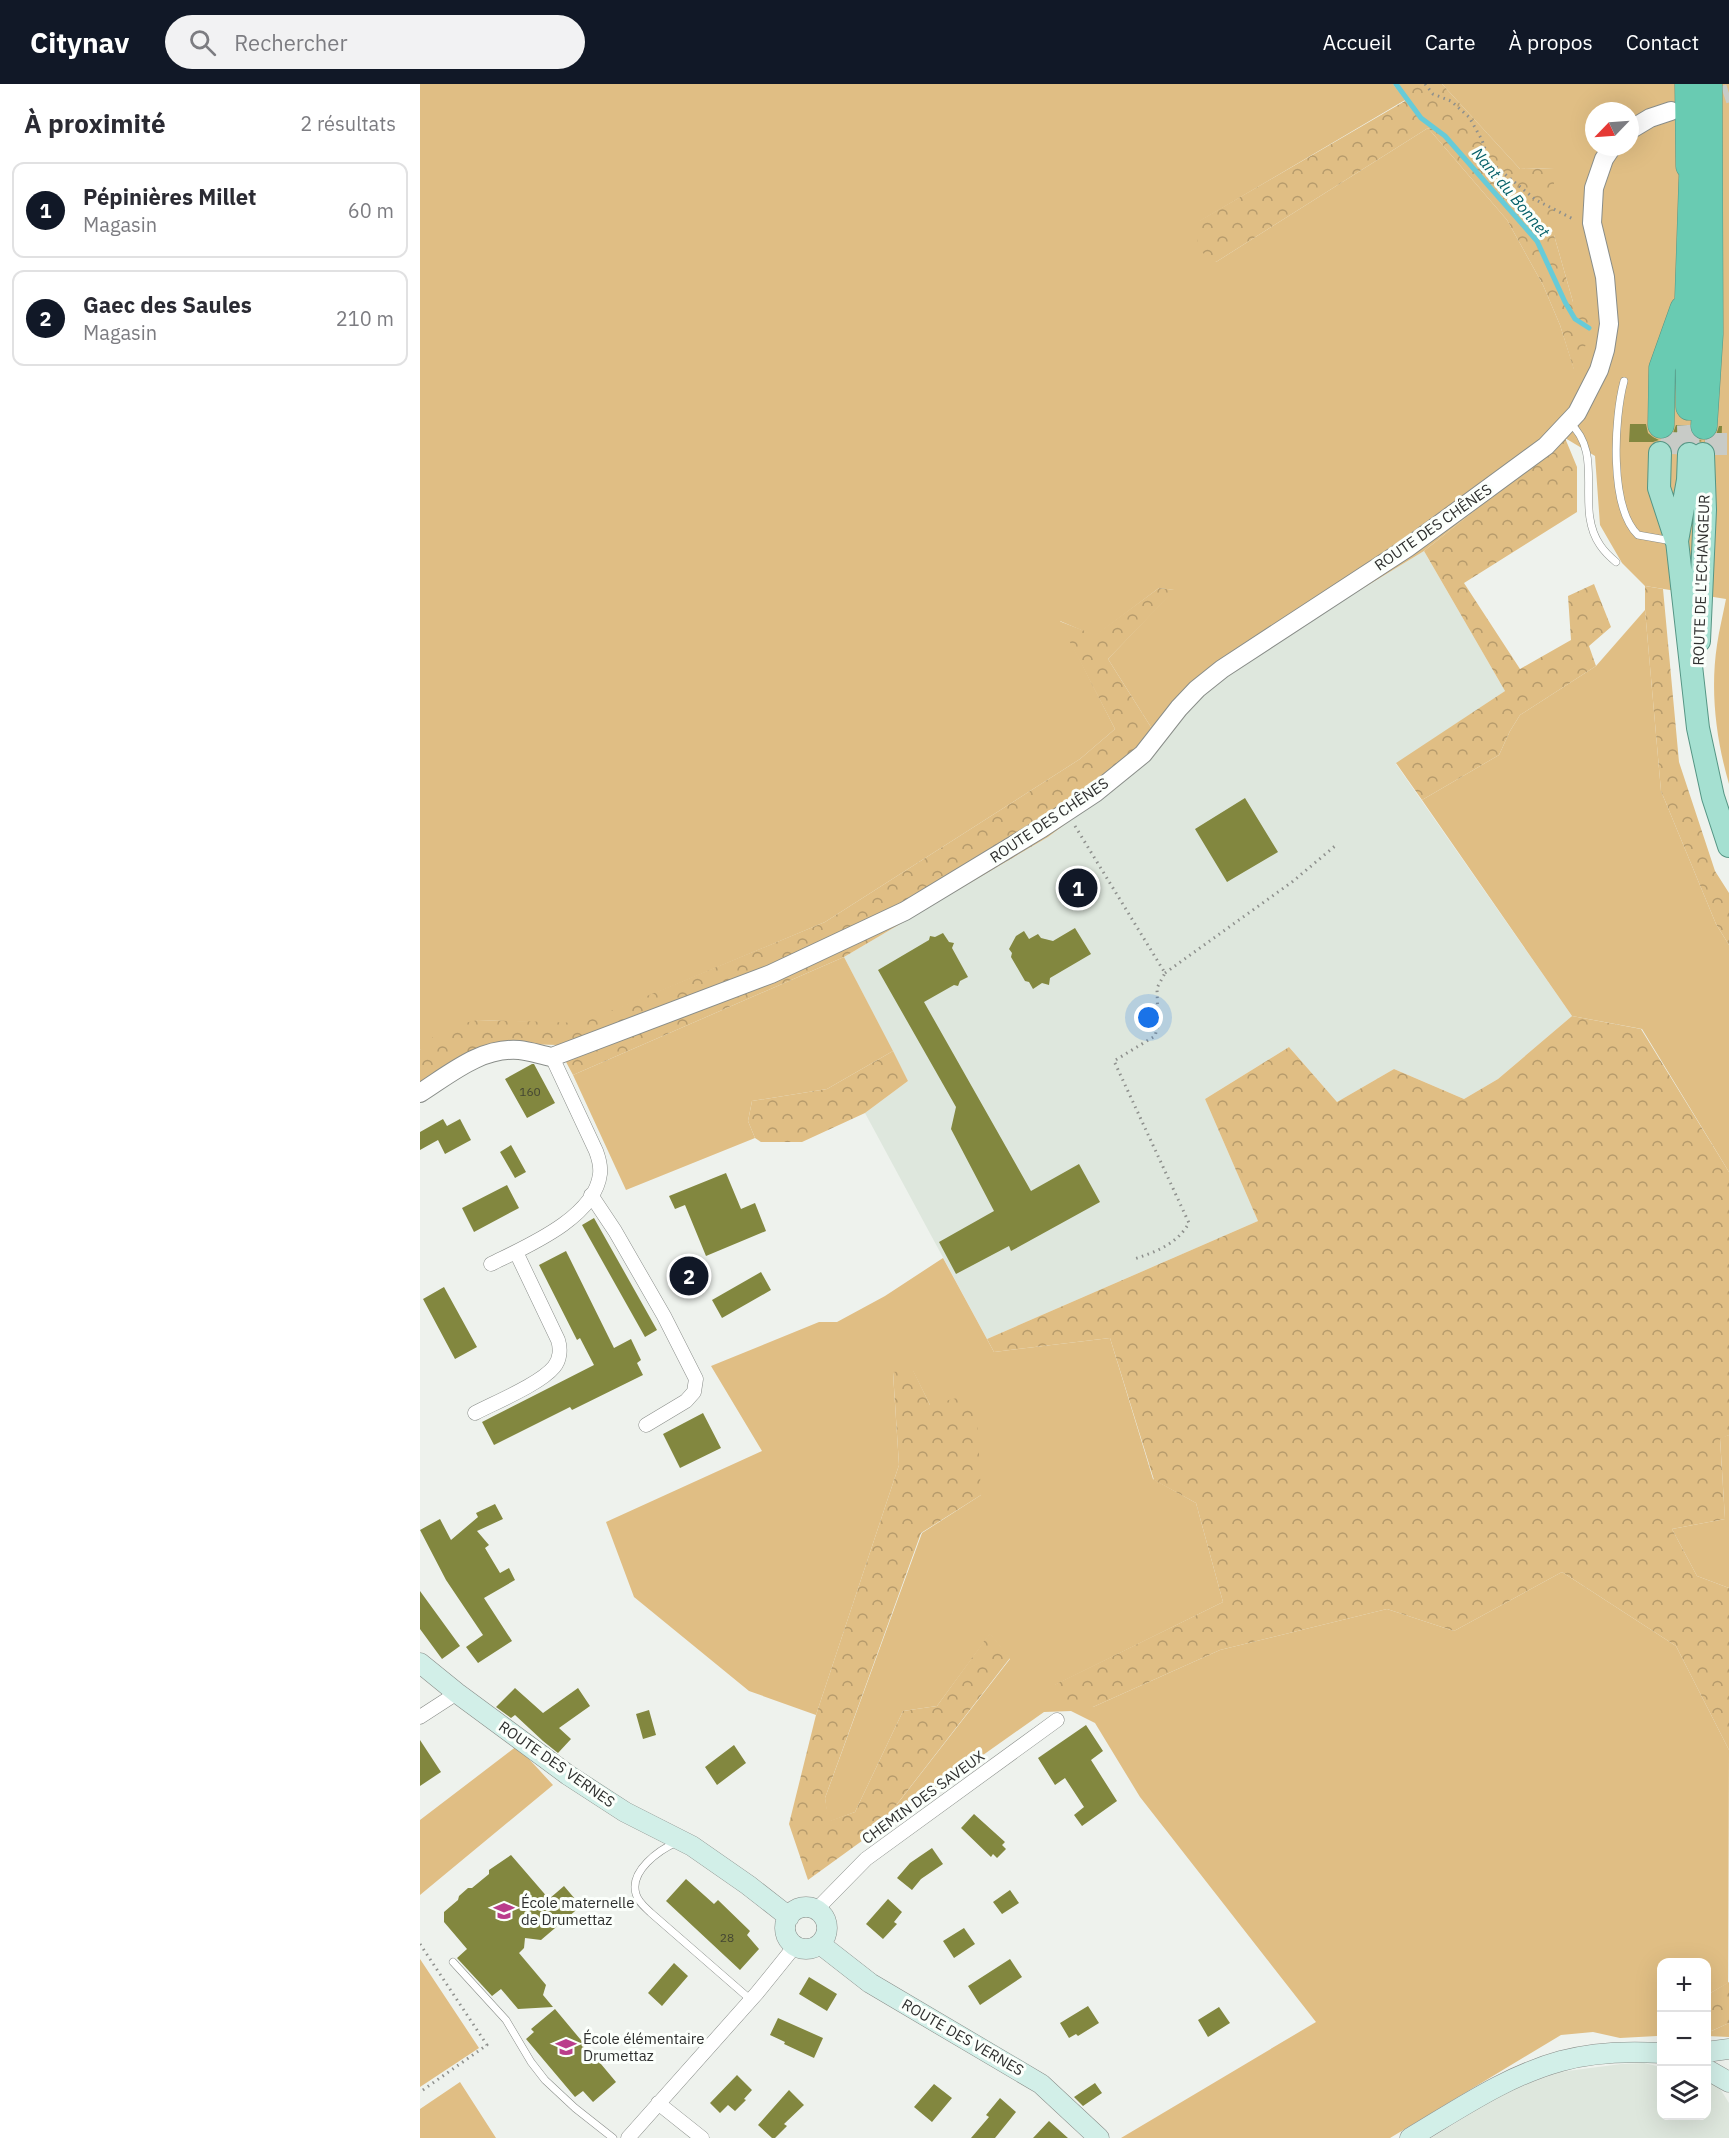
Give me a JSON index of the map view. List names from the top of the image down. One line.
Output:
{"streets":{"main road":["ROUTE DE L'ECHANGEUR","ROUTE DES VERNES"],"street":["ROUTE DES CHÊNES","CHEMIN DES SAVEUX"]},"crossings":[["ROUTE DES VERNES","CHEMIN DES SAVEUX"]],"water":["Nant du Bonnet"],"places":{"school or university":["École maternelle de Drumettaz","École élémentaire Drumettaz"]},"house_numbers":["160","28"],"north":"bottom left","page":{"header":"Citynav","search":"Rechercher","nav":["Accueil","Carte","À propos","Contact"],"heading":["À proximité","2 résultats"],"list":[{"mark":"1","name":"Pépinières Millet","note":"Magasin","value":"60 m"},{"mark":"2","name":"Gaec des Saules","note":"Magasin","value":"210 m"}],"pins":["1","2"],"map_buttons":["+","−"]}}
